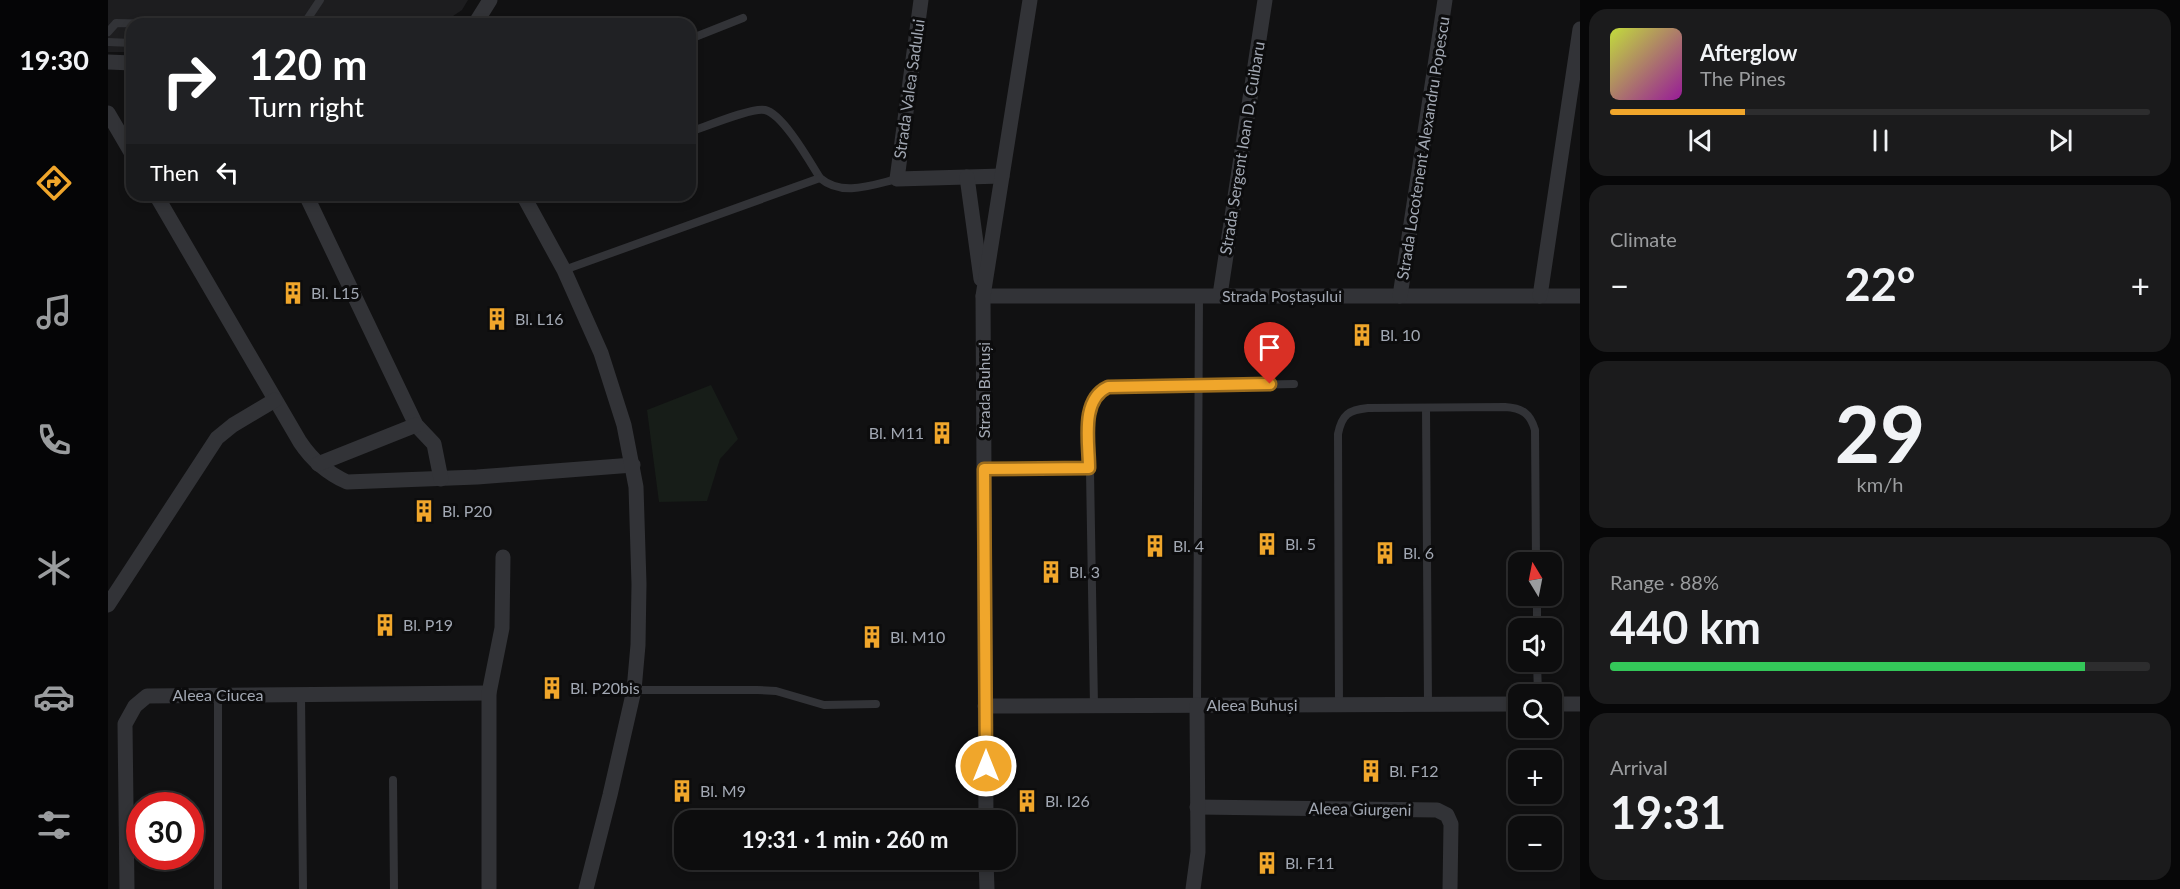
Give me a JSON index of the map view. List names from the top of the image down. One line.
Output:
{"streets":{"street":["Strada Valea Sadului","Strada Sergent Ioan D. Cuibaru","Strada Locotenent Alexandru Popescu","Strada Poștașului","Strada Buhuși","Aleea Ciucea","Aleea Buhuși","Aleea Giurgeni"]},"crossings":[["Strada Sergent Ioan D. Cuibaru","Strada Poștașului"],["Strada Locotenent Alexandru Popescu","Strada Poștașului"],["Strada Poștașului","Strada Buhuși"],["Strada Buhuși","Aleea Buhuși"]],"places":{"building":["Bl. L15","Bl. L16","Bl. 10","Bl. M11","Bl. P20","Bl. 5","Bl. 4","Bl. 6","Bl. 3","Bl. P19","Bl. M10","Bl. P20bis","Bl. F12","Bl. M9","Bl. I26","Bl. F11"]},"north":"top","page":{"tabs":"19:30","turn":["120 m","Turn right"],"song":["Afterglow","The Pines"],"then":"Then","tile":["Climate",["29","km/h"],["Range · 88%","440 km"],["Arrival","19:31"]],"heat":["−","22°","+"],"map_buttons":["+","−"],"limit":"30","trip":"19:31 · 1 min · 260 m"}}
